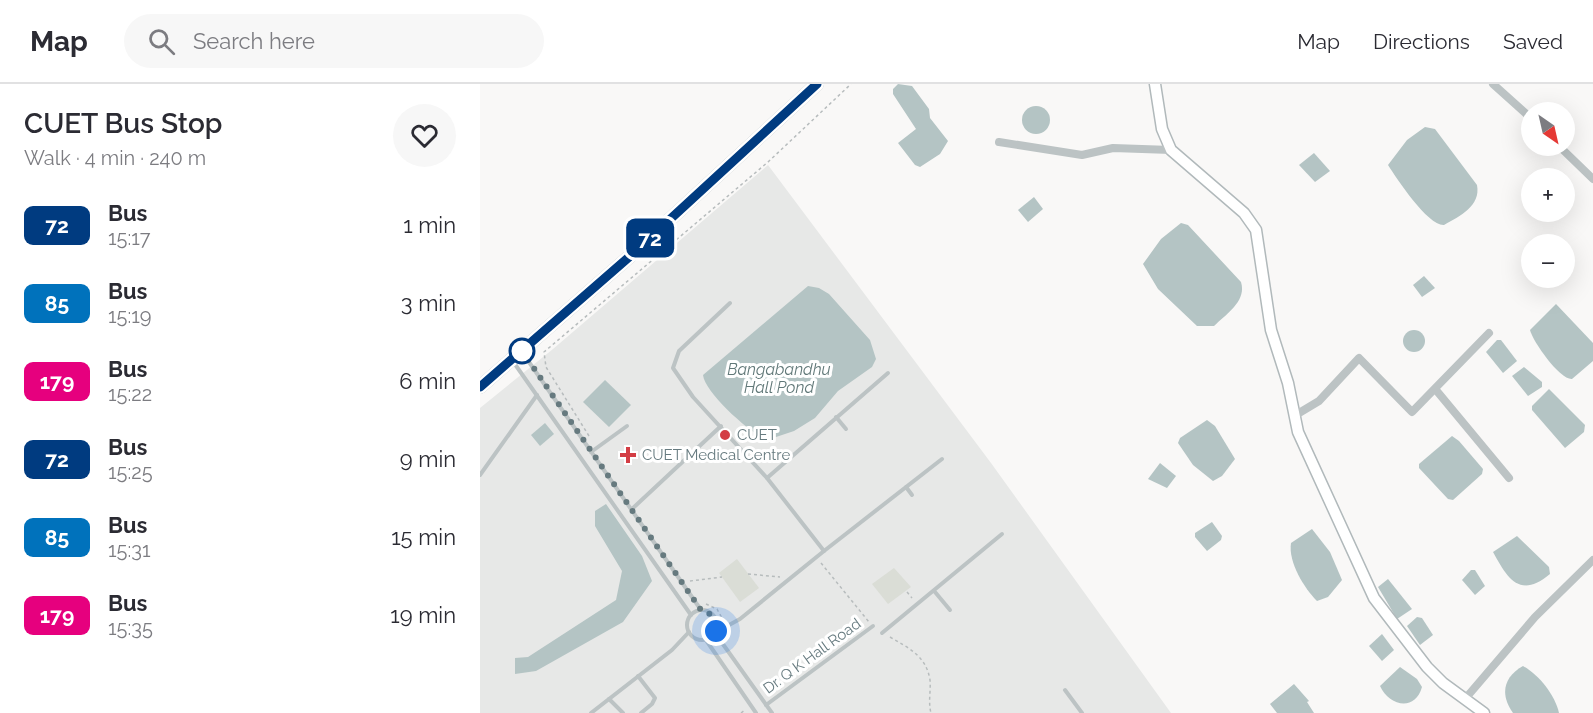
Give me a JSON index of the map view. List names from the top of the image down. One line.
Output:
{"streets":{"lane":["Dr. Q K Hall Road"]},"water":["Bangabandhu Hall Pond"],"places":{"other":["CUET"],"health":["CUET Medical Centre"]},"lines":["bus line 72"],"north":"bottom right","page":{"header":"Map","search":"Search here","nav":["Map","Directions","Saved"],"heading":["CUET Bus Stop","Walk · 4 min · 240 m"],"on_map":"72","map_buttons":["+","−"],"list":[{"mark":"72","name":"Bus","note":"15:17","value":"1 min"},{"mark":"85","name":"Bus","note":"15:19","value":"3 min"},{"mark":"179","name":"Bus","note":"15:22","value":"6 min"},{"mark":"72","name":"Bus","note":"15:25","value":"9 min"},{"mark":"85","name":"Bus","note":"15:31","value":"15 min"},{"mark":"179","name":"Bus","note":"15:35","value":"19 min"}]}}
